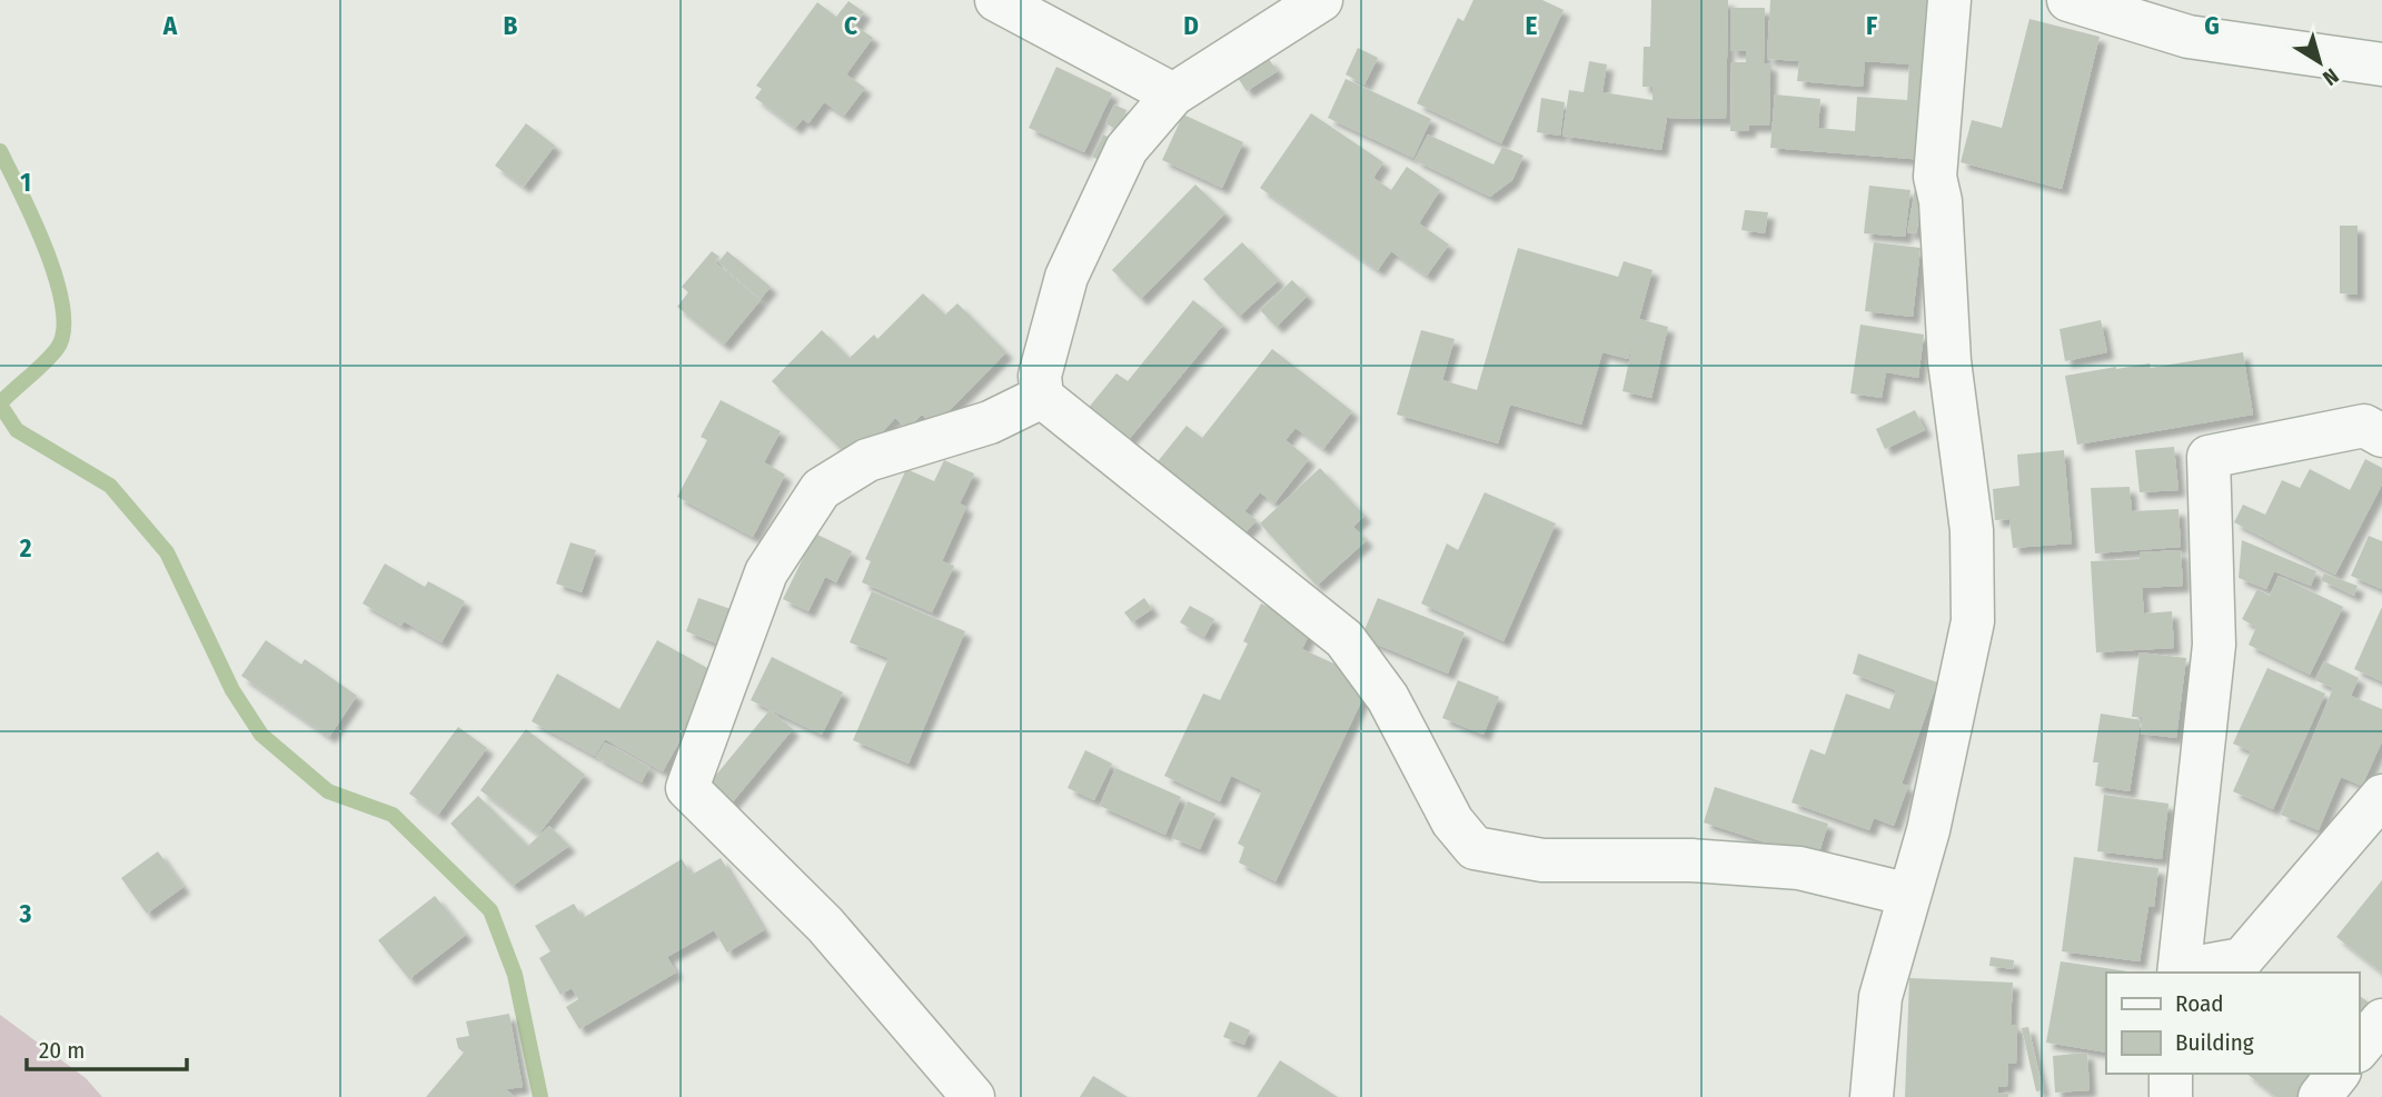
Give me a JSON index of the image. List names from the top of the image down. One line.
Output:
{"legend":["Road","Building"],"scale_bar":"20 m","north":"bottom right","grid":{"columns":["A","B","C","D","E","F","G"],"rows":["1","2","3"]}}
